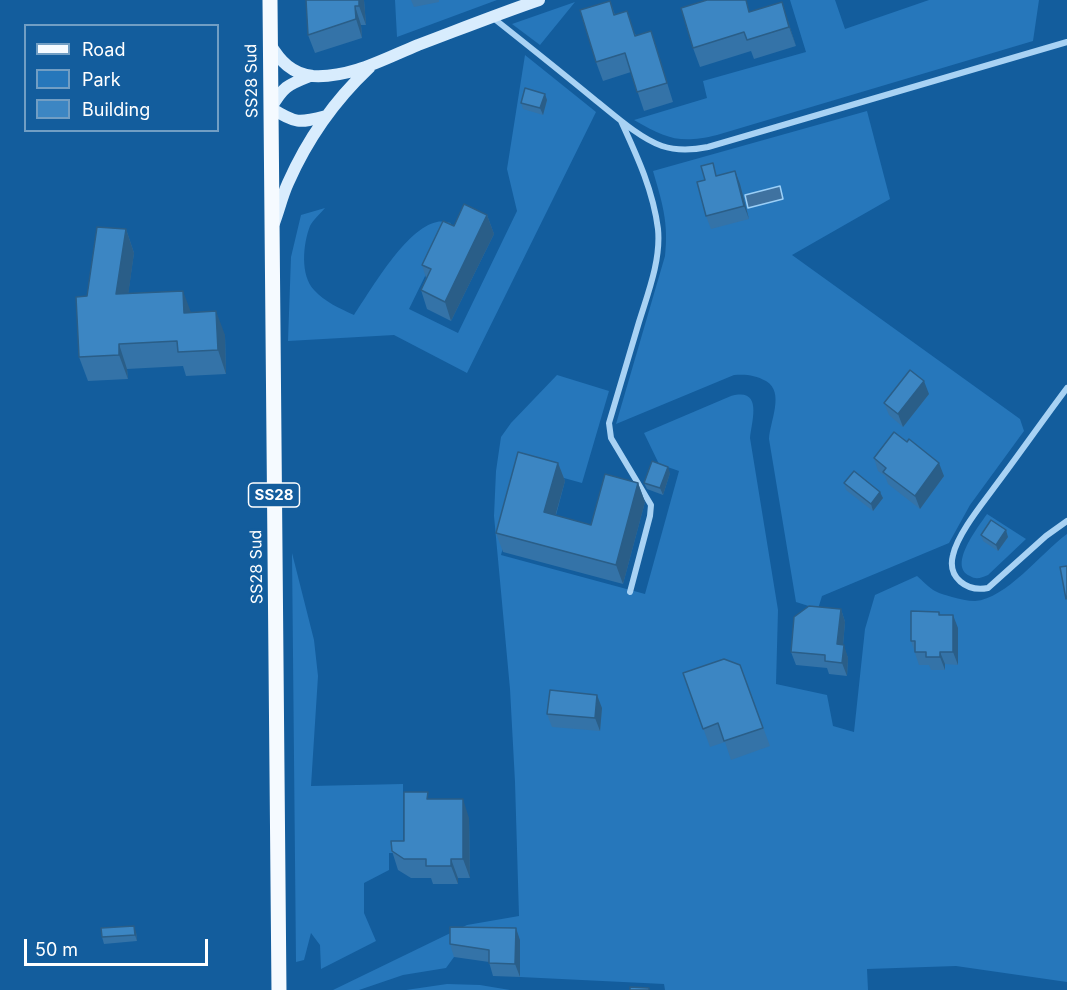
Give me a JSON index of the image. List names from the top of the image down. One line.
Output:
{"streets":{"main road":["SS28 Sud","SS28"]},"legend":["Road","Park","Building"],"scale_bar":"50 m"}
